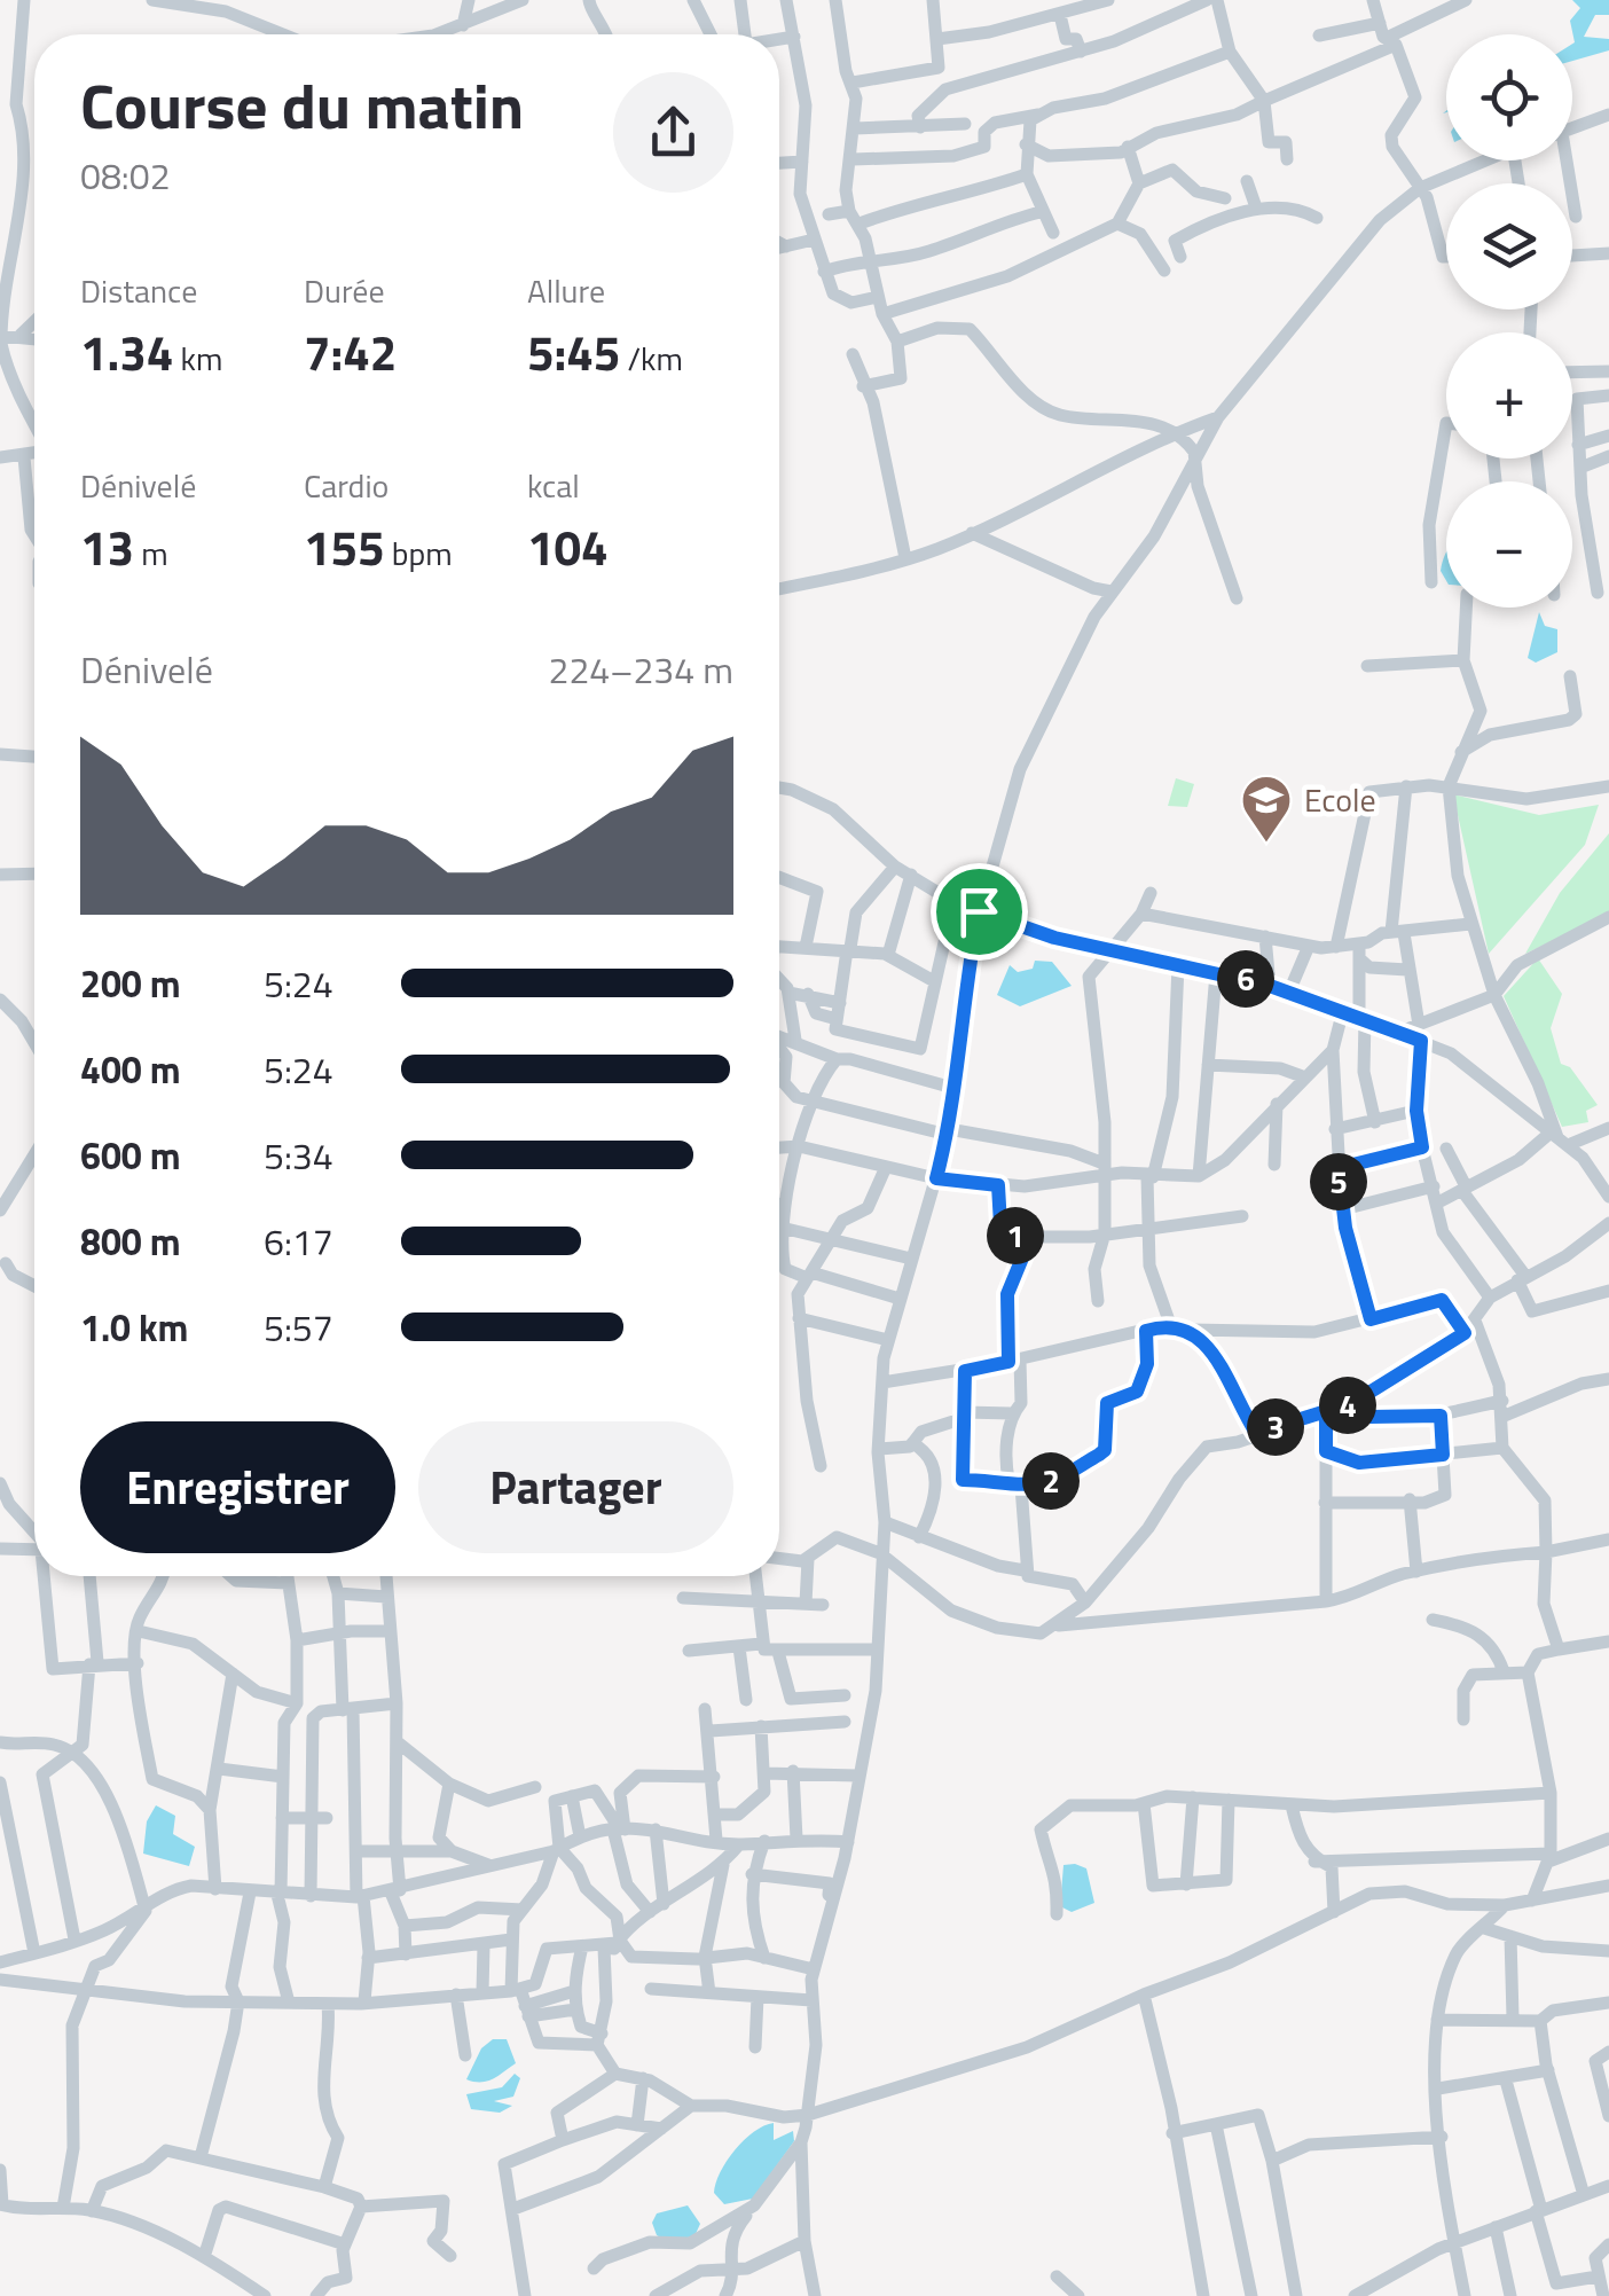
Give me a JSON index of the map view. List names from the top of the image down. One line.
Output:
{"places":{"school or university":["Ecole"]},"page":{"map_buttons":["+","−"],"heading":["Course du matin","08:02"],"stats":[["Distance","1.34 km"],["Durée","7:42"],["Allure","5:45 /km"],["Dénivelé","13 m"],["Cardio","155 bpm"],["kcal","104"]],"chart":["Dénivelé","224–234 m"],"list":[{"name":"200 m","note":"5:24"},{"name":"400 m","note":"5:24"},{"name":"600 m","note":"5:34"},{"name":"800 m","note":"6:17"},{"name":"1.0 km","note":"5:57"}],"pins":["6","5","1","4","3","2"],"buttons":["Enregistrer","Partager"]}}
